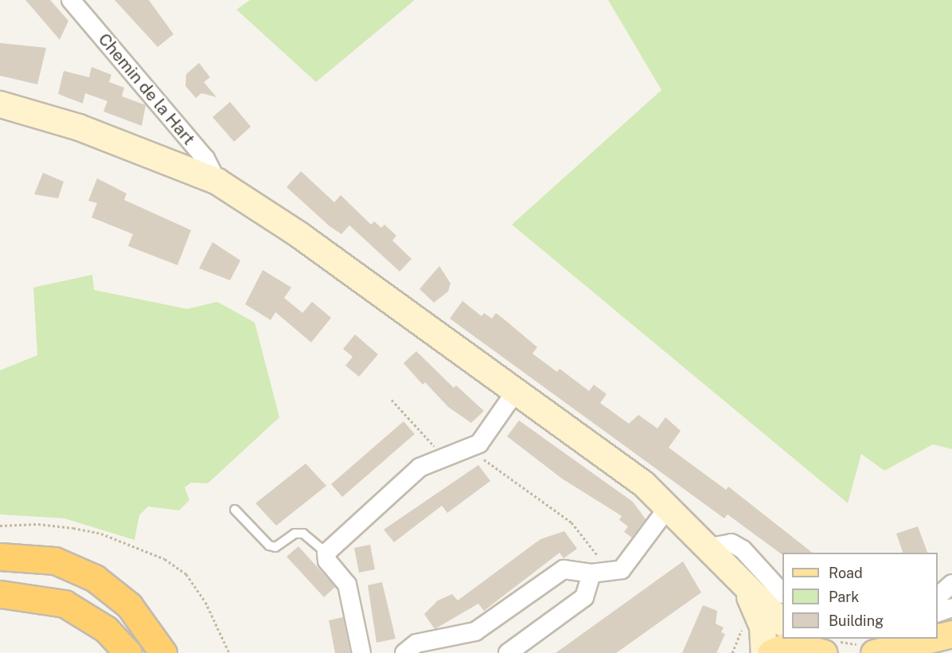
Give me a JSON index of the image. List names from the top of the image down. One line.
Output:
{"streets":{"street":["Chemin de la Hart"]},"legend":["Road","Park","Building"]}
